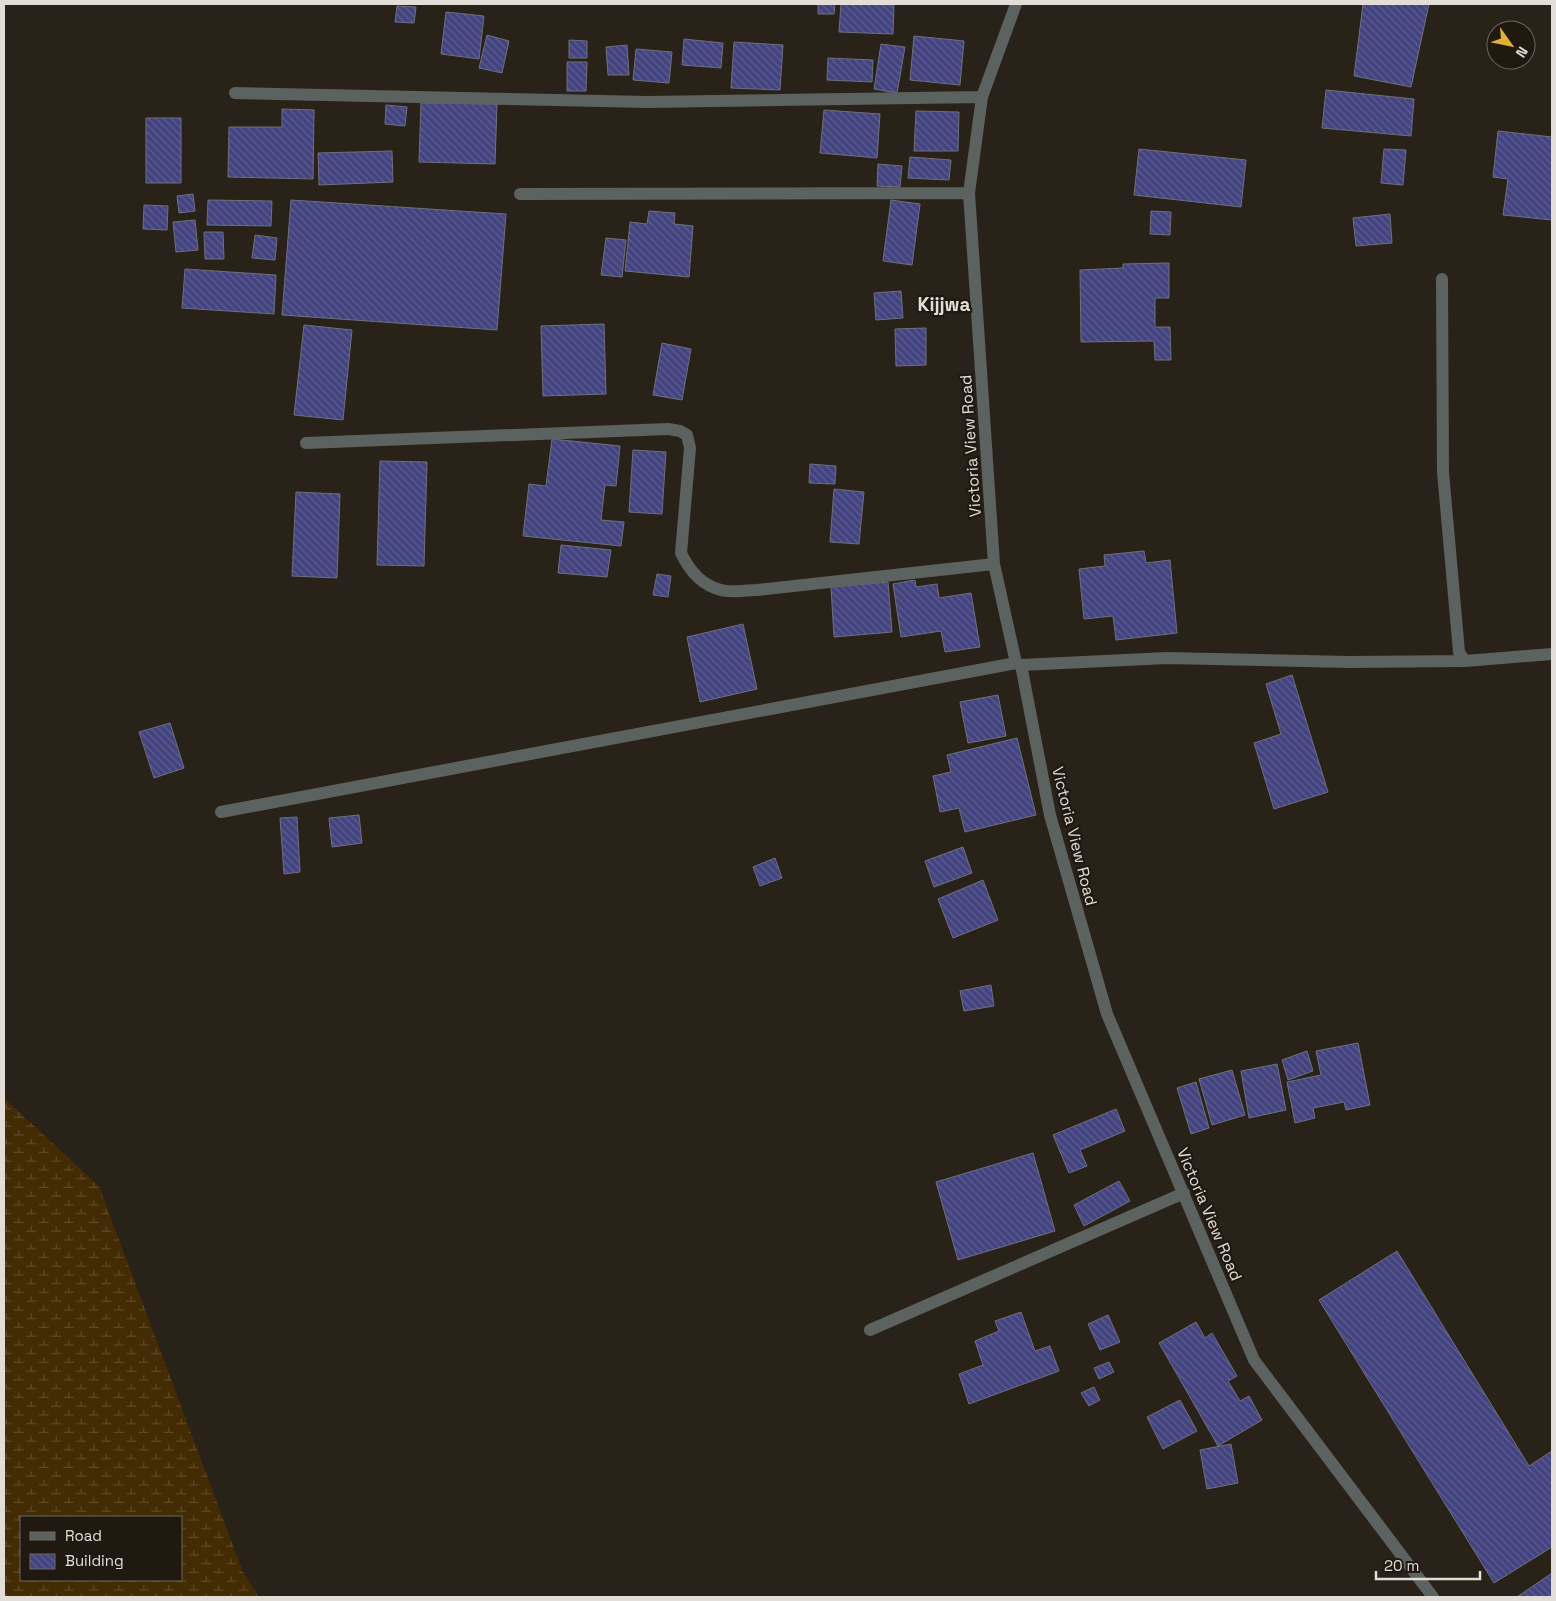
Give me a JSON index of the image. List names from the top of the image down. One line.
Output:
{"streets":{"street":["Victoria View Road"]},"districts":["Kijjwa"],"legend":["Road","Building"],"scale_bar":"20 m","north":"bottom right"}
